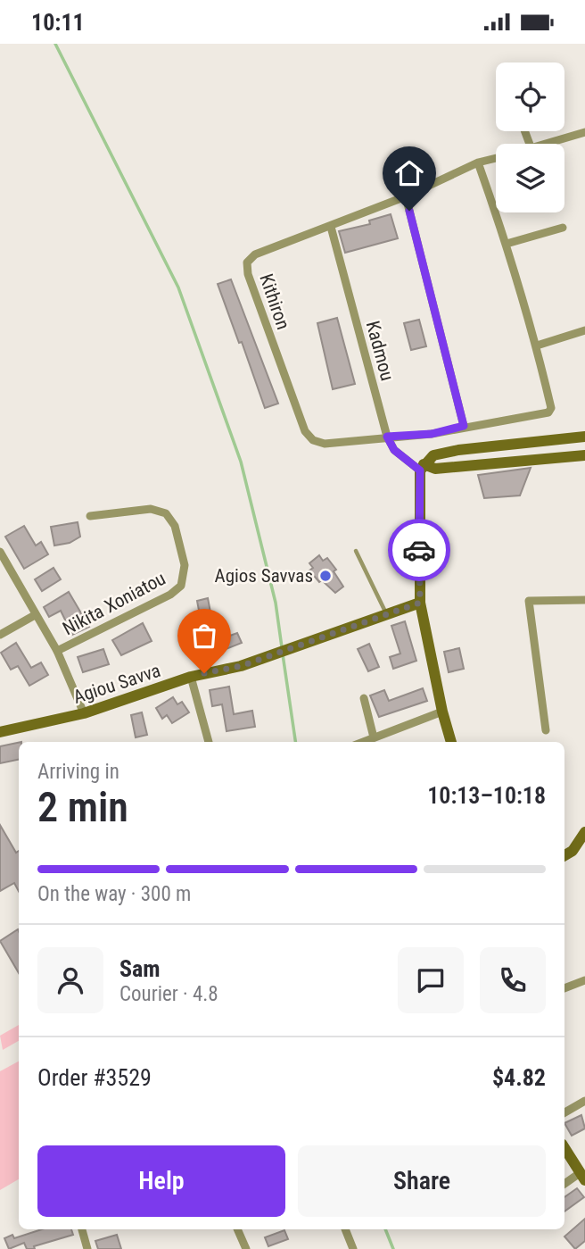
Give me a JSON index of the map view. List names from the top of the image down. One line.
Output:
{"streets":{"main road":["Agiou Savva"],"street":["Kithiron","Kadmou","Nikita Xoniatou"]},"crossings":[["Kithiron","Kadmou"]],"places":["Agios Savvas"],"page":{"status":"10:11","heading":["2 min","Arriving in","10:13–10:18"],"panel":["Sam","Courier · 4.8","Order #3529","$4.82"],"bar":"On the way · 300 m","buttons":["Help","Share"]}}
